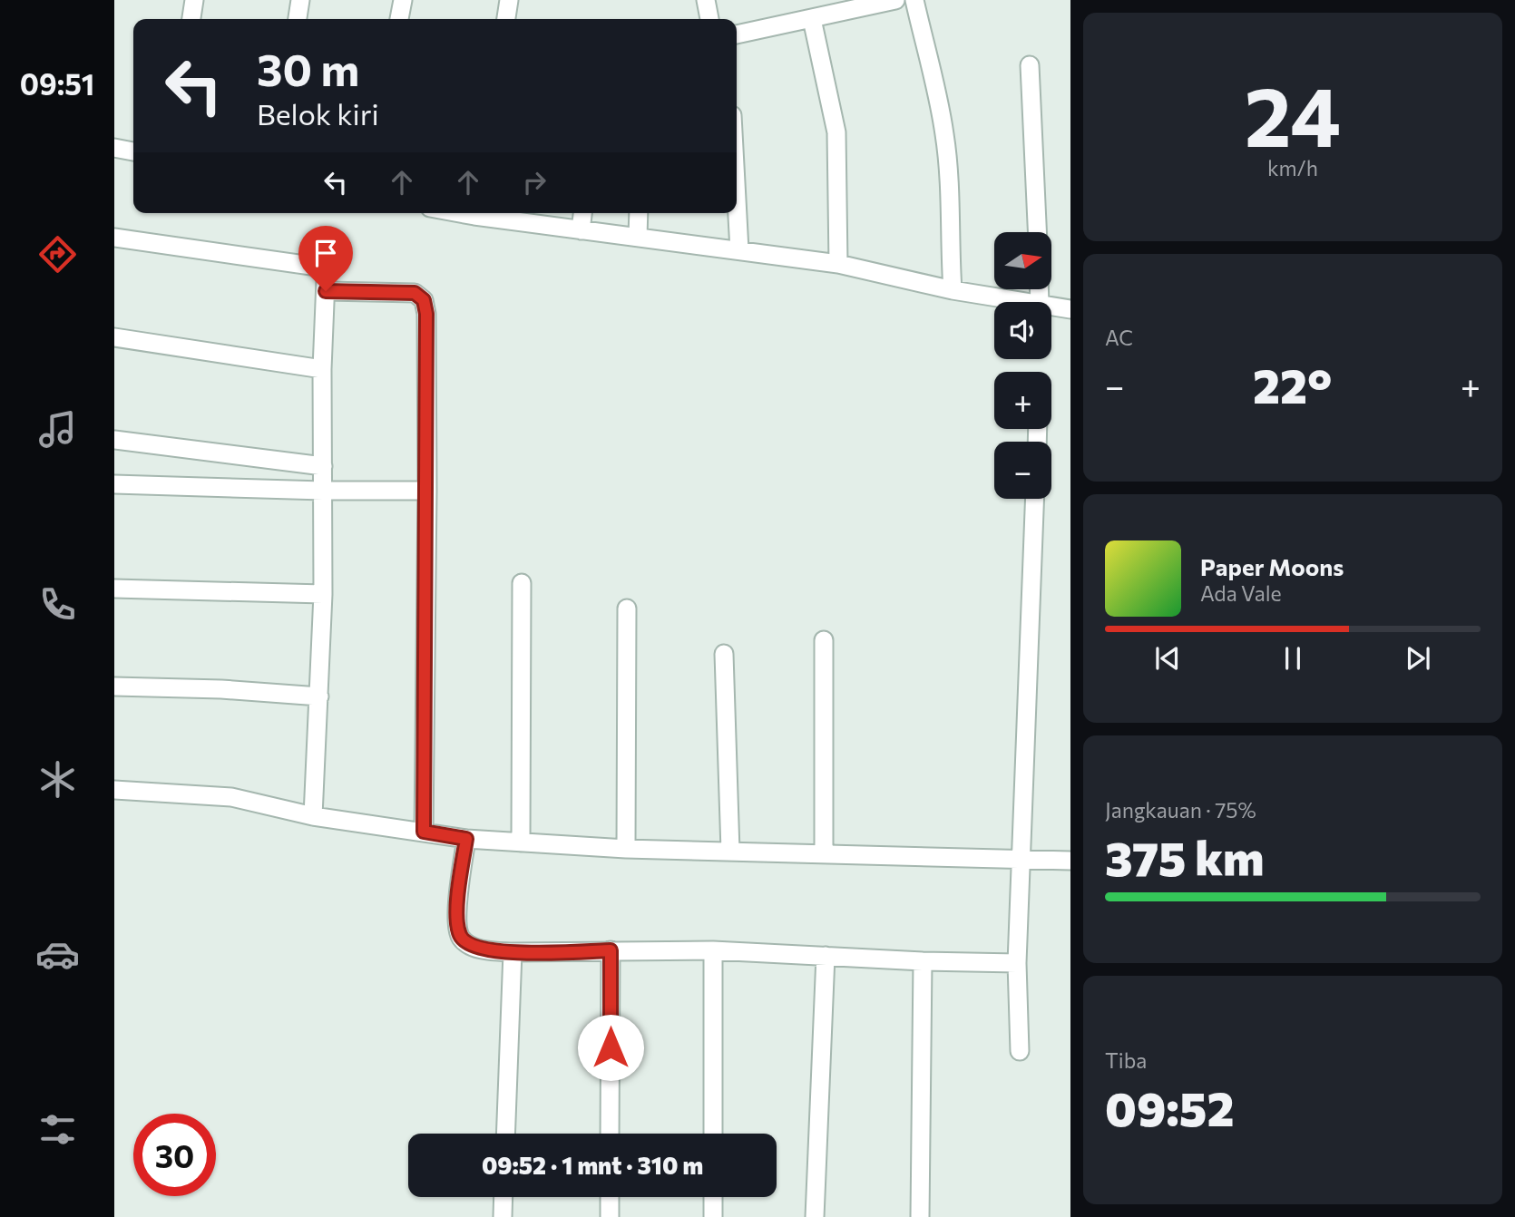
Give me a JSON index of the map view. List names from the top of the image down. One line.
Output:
{"north":"right","page":{"tabs":"09:51","tile":[["24","km/h"],"AC",["Jangkauan · 75%","375 km"],["Tiba","09:52"]],"turn":["30 m","Belok kiri"],"map_buttons":["+","−"],"heat":["−","22°","+"],"song":["Paper Moons","Ada Vale"],"limit":"30","trip":"09:52 · 1 mnt · 310 m"}}
